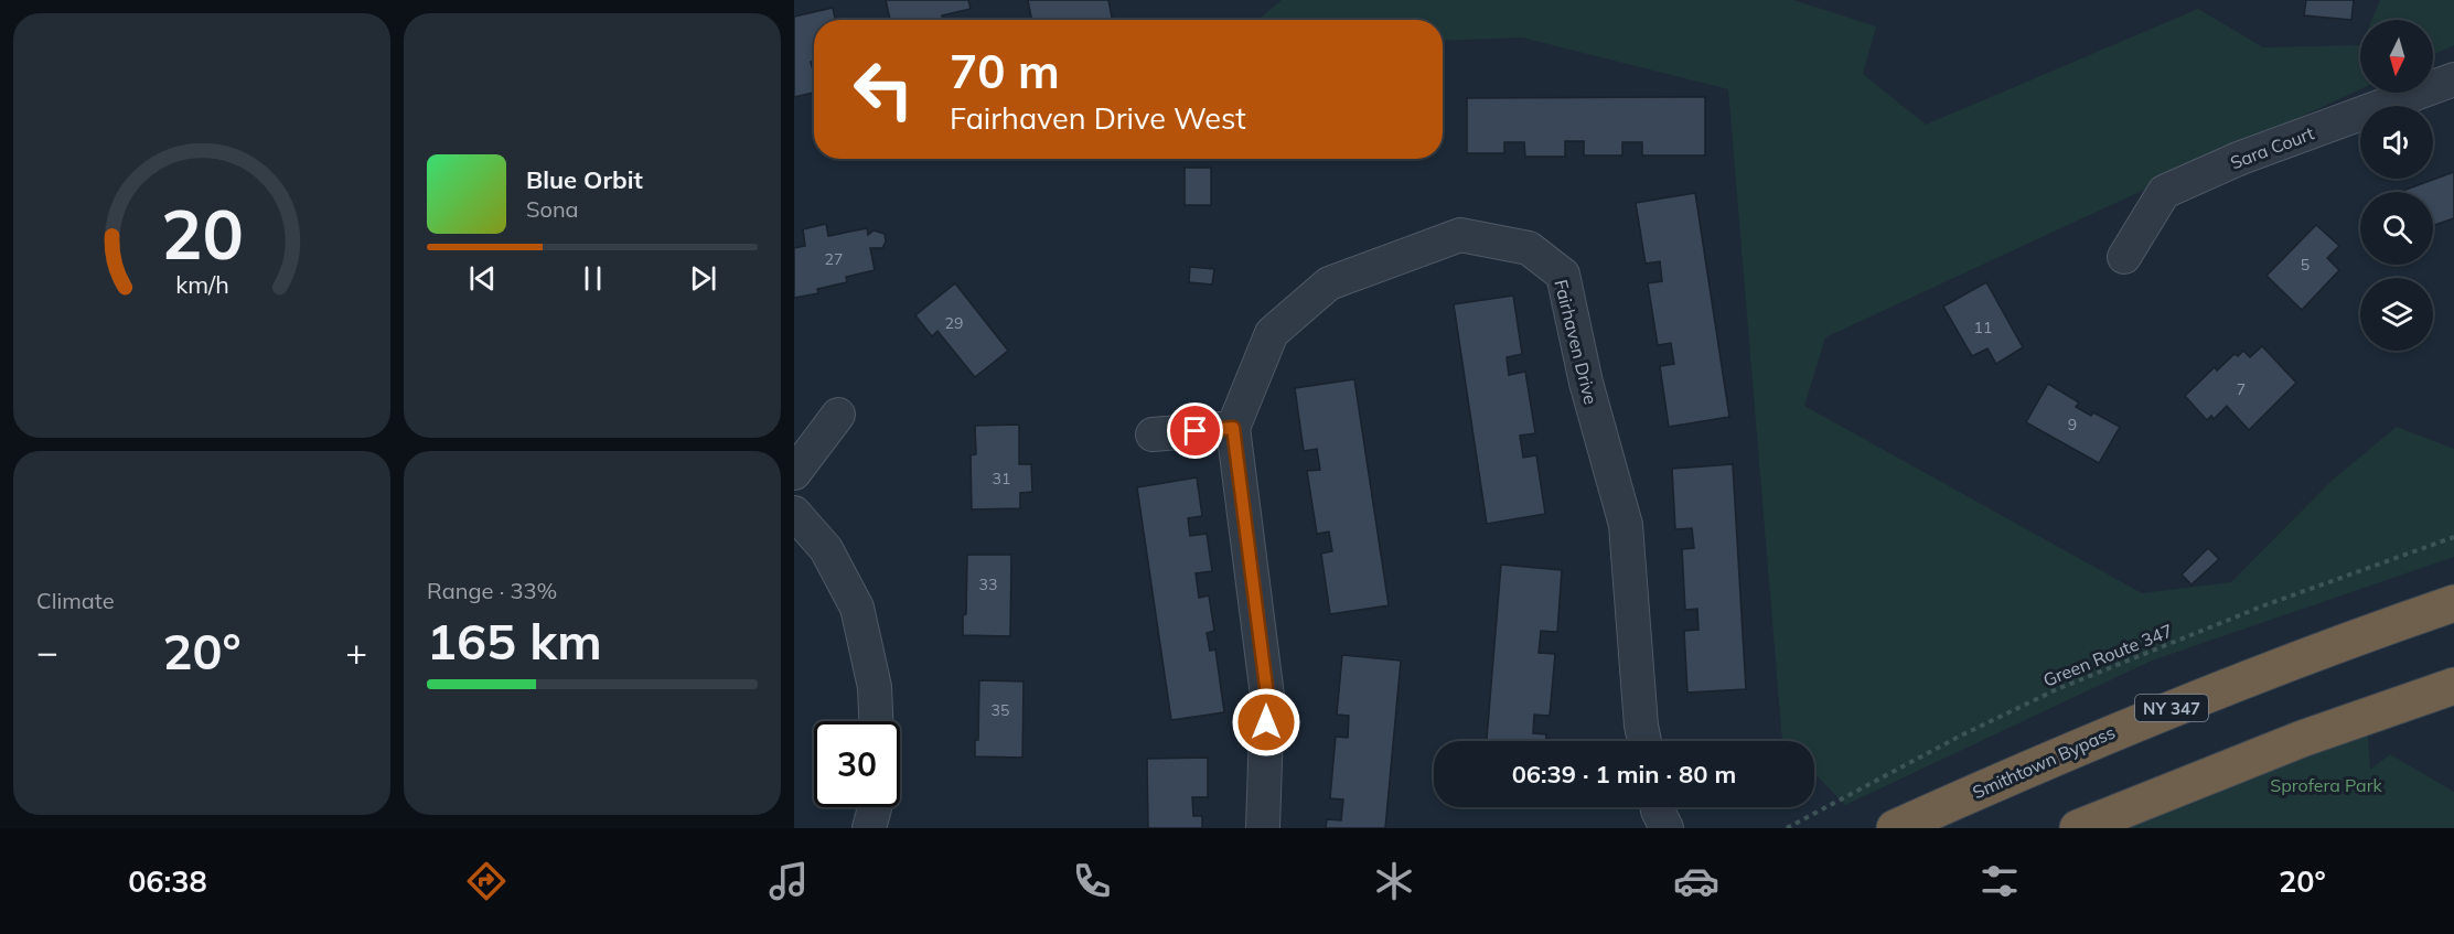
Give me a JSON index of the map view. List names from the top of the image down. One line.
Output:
{"streets":{"highway":["NY 347","Smithtown Bypass"],"street":["Sara Court","Fairhaven Drive"],"path":["Green Route 347"]},"parks":["Sprofera Park"],"house_numbers":["27","5","29","11","7","9","31","33","35"],"north":"bottom","page":{"turn":["70 m","Fairhaven Drive West"],"song":["Blue Orbit","Sona"],"tile":["Climate",["Range · 33%","165 km"]],"heat":["−","20°","+"],"limit":"30","trip":"06:39 · 1 min · 80 m","tabs":["06:38","20°"],"gauge":["20","km/h"]}}
